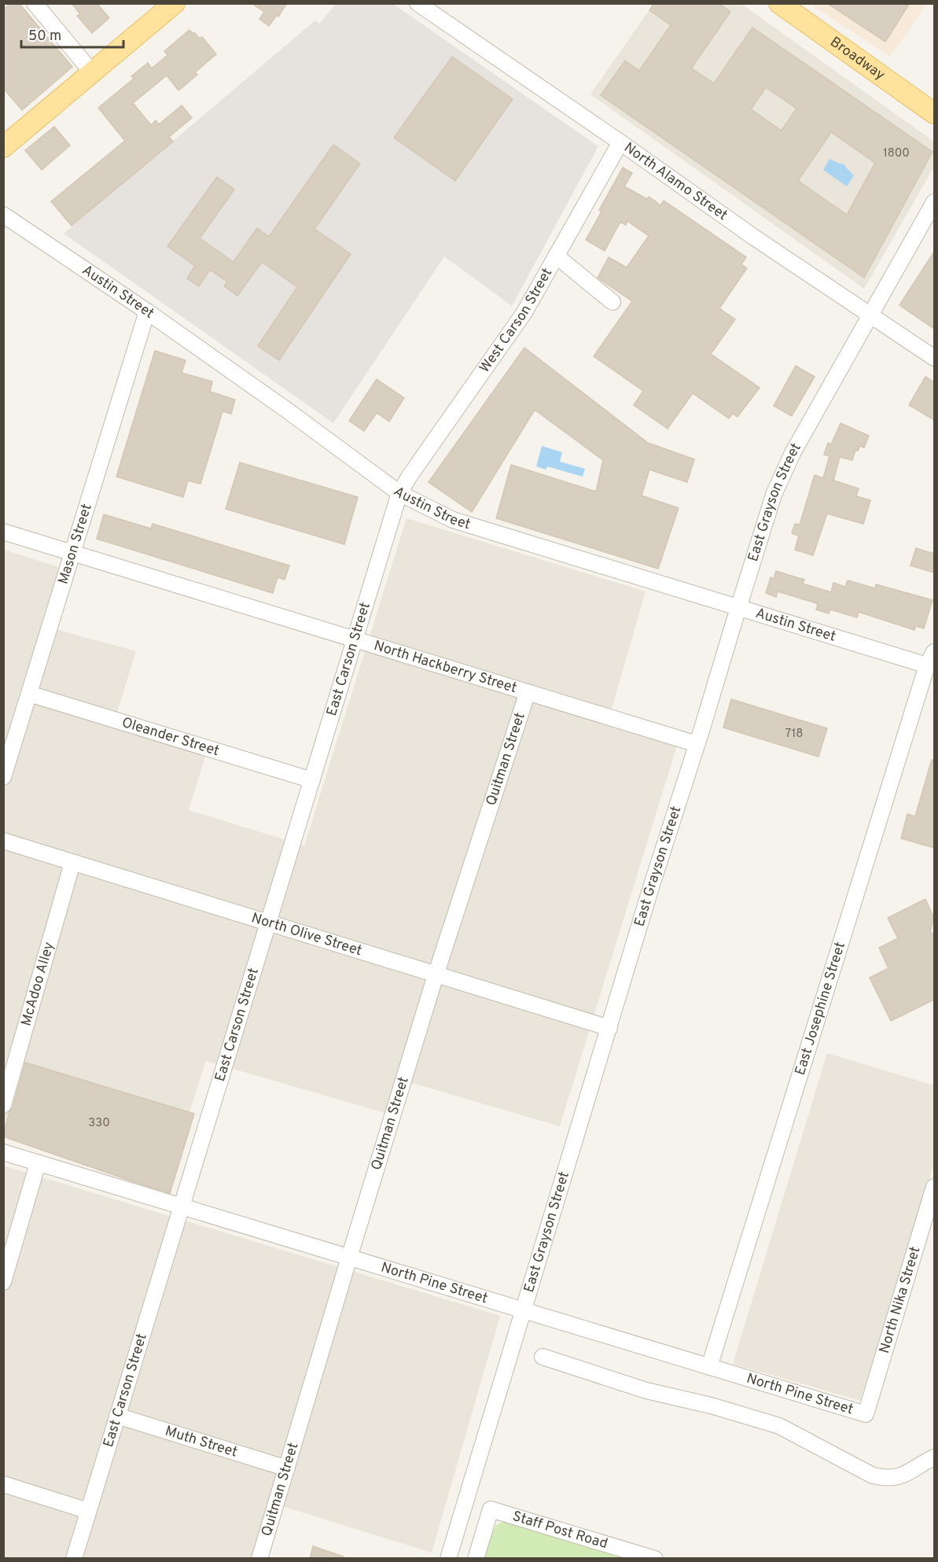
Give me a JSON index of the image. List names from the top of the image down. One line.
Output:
{"streets":{"main road":["Broadway"],"street":["North Alamo Street","Austin Street","West Carson Street","East Grayson Street","Mason Street","East Carson Street","North Hackberry Street","Oleander Street","Quitman Street","North Olive Street","McAdoo Alley","East Josephine Street","North Pine Street","North Nika Street","Muth Street","Staff Post Road"]},"crossings":[["North Alamo Street","West Carson Street"],["North Alamo Street","East Grayson Street"],["Austin Street","West Carson Street"],["Austin Street","East Grayson Street"],["Austin Street","Mason Street"],["Austin Street","East Carson Street"],["Austin Street","East Josephine Street"],["West Carson Street","East Carson Street"],["East Grayson Street","North Hackberry Street"],["East Grayson Street","North Olive Street"],["East Grayson Street","North Pine Street"],["Mason Street","North Hackberry Street"],["Mason Street","Oleander Street"],["East Carson Street","North Hackberry Street"],["East Carson Street","Oleander Street"],["East Carson Street","North Olive Street"],["East Carson Street","North Pine Street"],["East Carson Street","Muth Street"],["North Hackberry Street","Quitman Street"],["Quitman Street","North Olive Street"],["Quitman Street","North Pine Street"],["Quitman Street","Muth Street"],["North Olive Street","McAdoo Alley"],["East Josephine Street","North Pine Street"],["North Pine Street","North Nika Street"]],"house_numbers":["1800","718","330"],"scale_bar":"50 m"}
